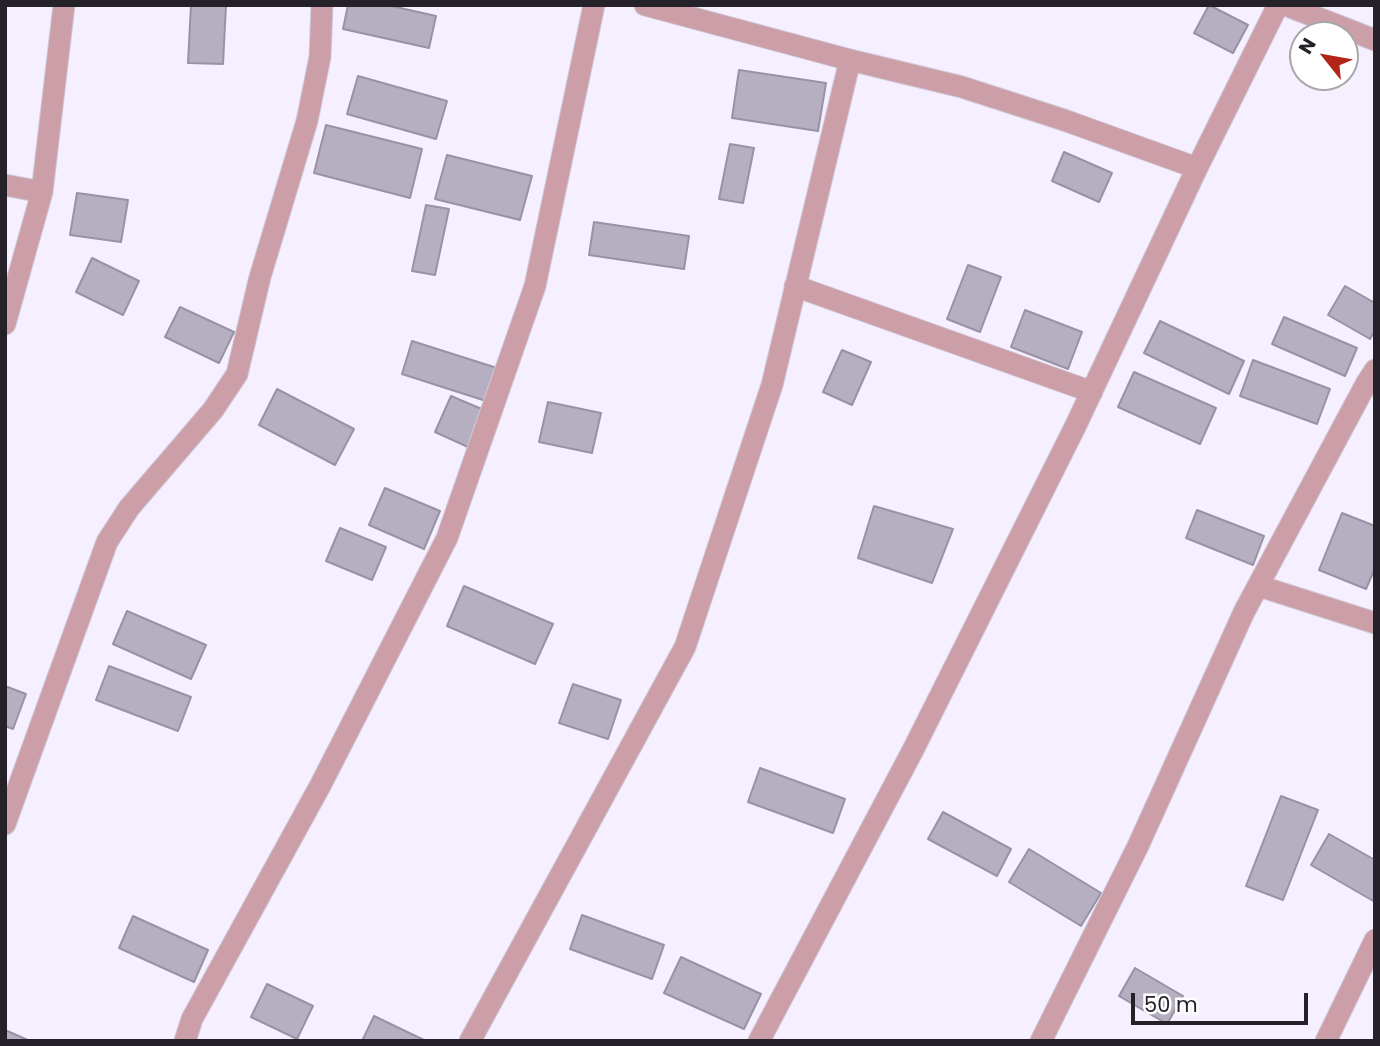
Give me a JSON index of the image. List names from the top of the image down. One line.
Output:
{"scale_bar":"50 m","north":"top left"}
